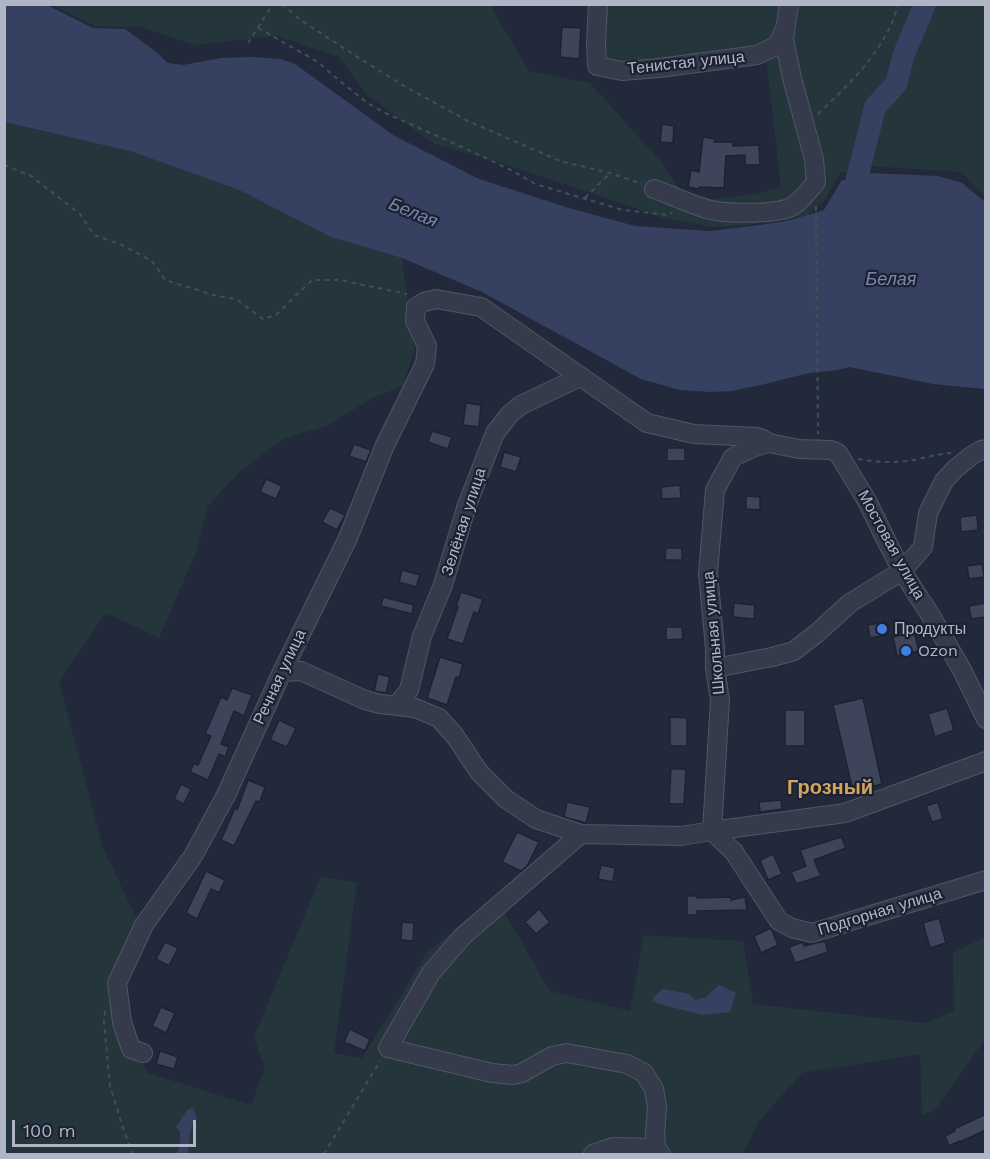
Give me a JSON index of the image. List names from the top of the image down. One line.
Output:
{"streets":{"street":["Тенистая улица","Зелёная улица","Мостовая улица","Школьная улица","Речная улица","Подгорная улица"]},"crossings":[["Школьная улица","Подгорная улица"]],"districts":["Грозный"],"water":["Белая"],"places":["Продукты","Ozon"],"scale_bar":"100 m"}
